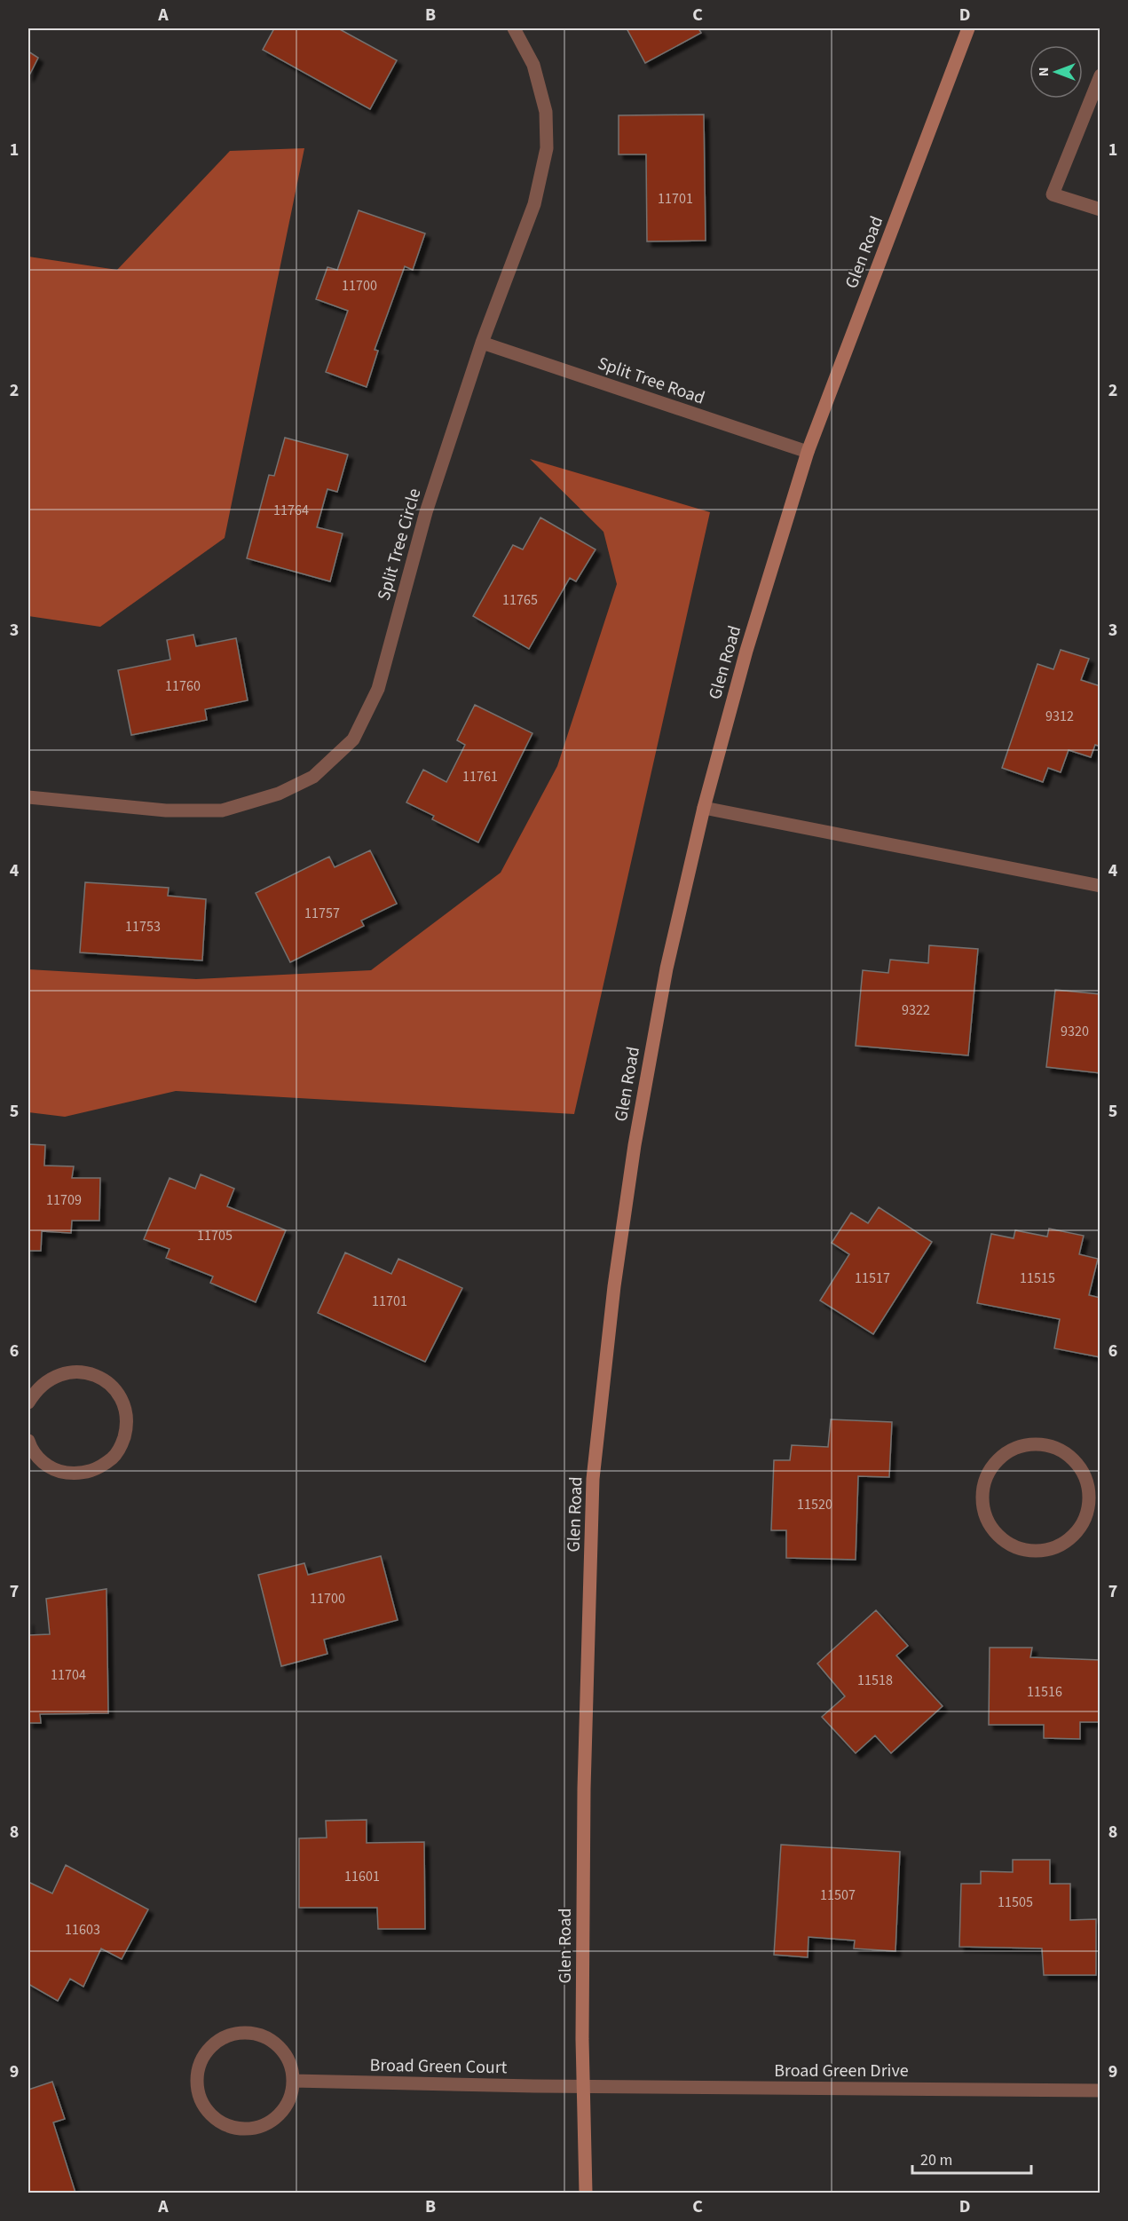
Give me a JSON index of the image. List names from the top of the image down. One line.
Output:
{"streets":{"main road":["Glen Road"],"street":["Split Tree Road","Split Tree Circle","Broad Green Court","Broad Green Drive"]},"crossings":[["Glen Road","Split Tree Road"],["Glen Road","Broad Green Court"],["Glen Road","Broad Green Drive"],["Split Tree Road","Split Tree Circle"],["Broad Green Court","Broad Green Drive"]],"house_numbers":["11701","11700","11764","11765","11760","9312","11761","11757","11753","9322","9320","11709","11705","11517","11515","11701","11520","11700","11704","11518","11516","11601","11507","11505","11603"],"scale_bar":"20 m","north":"left","grid":{"columns":["A","B","C","D"],"rows":["1","2","3","4","5","6","7","8","9"]}}
